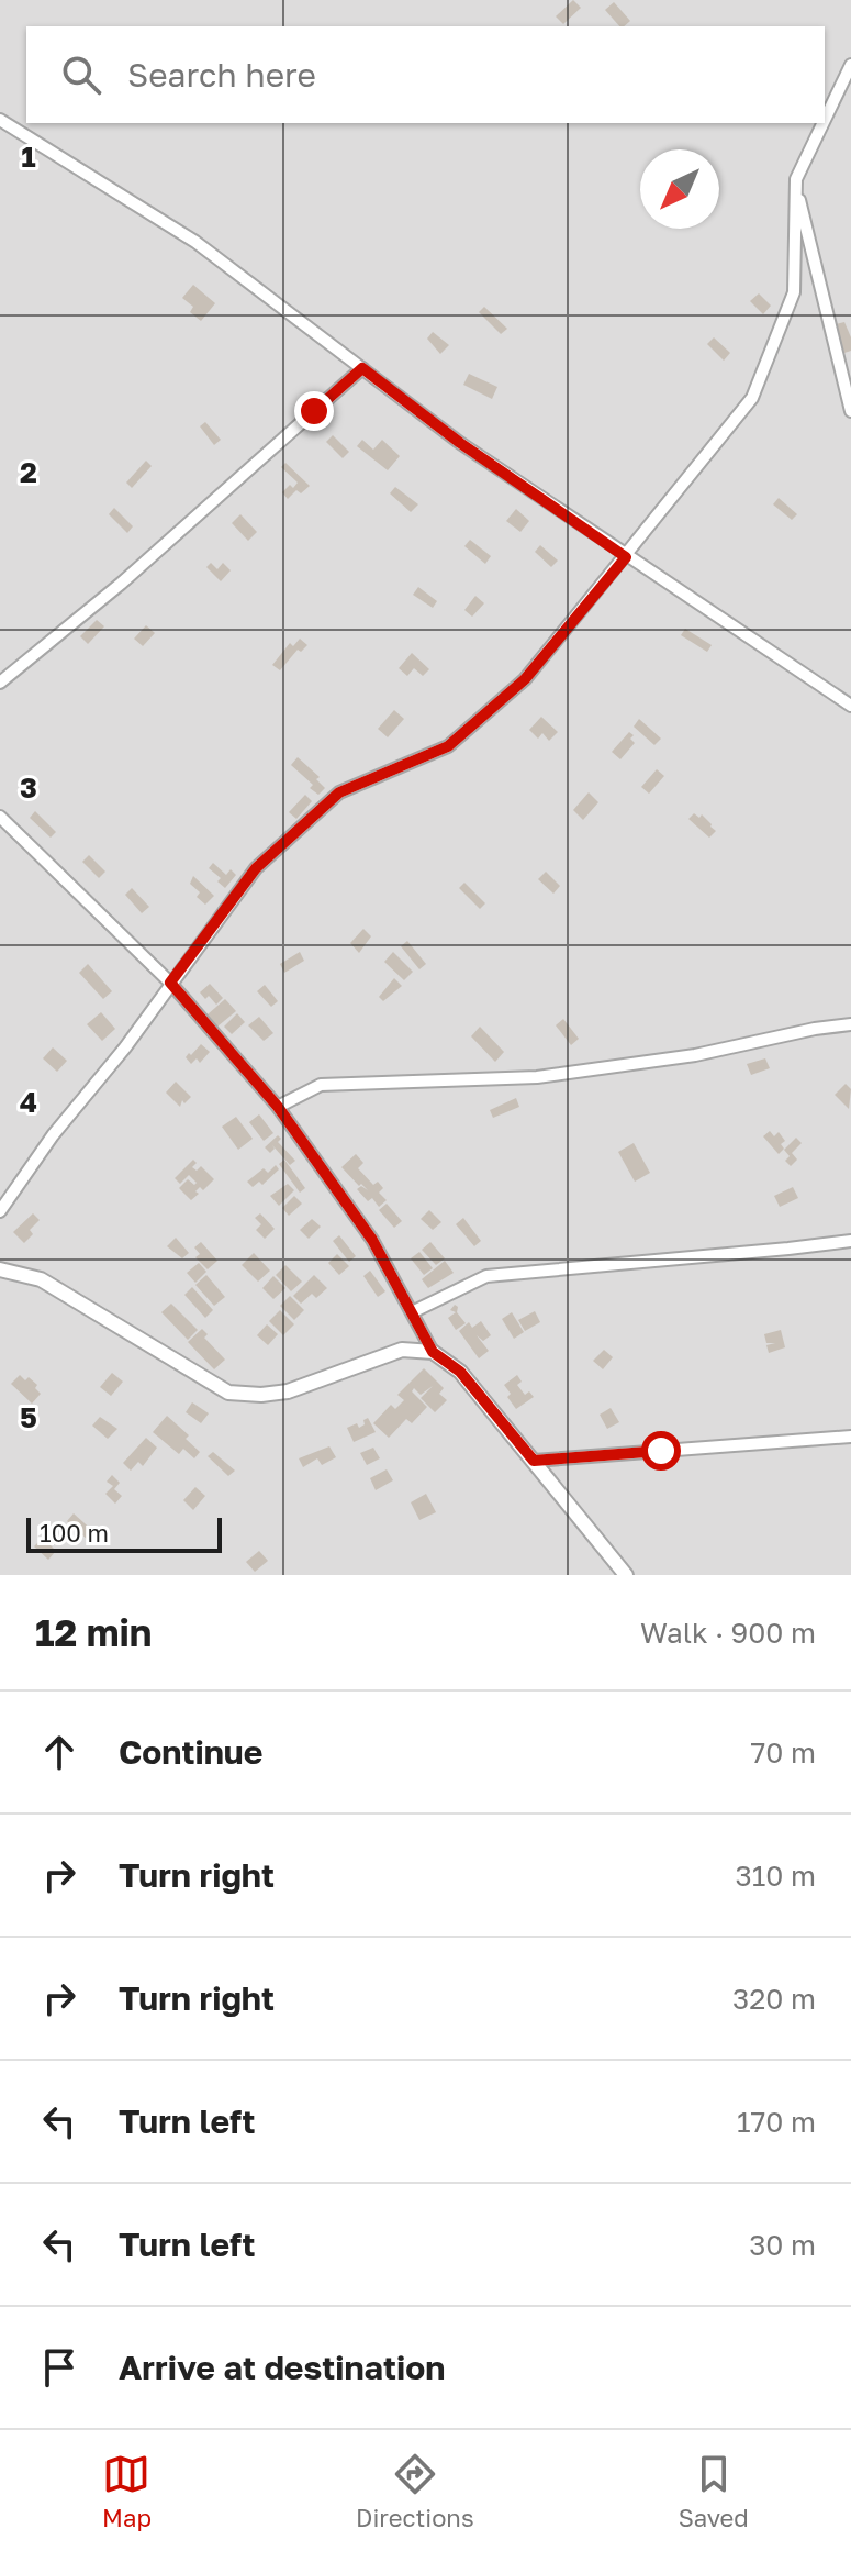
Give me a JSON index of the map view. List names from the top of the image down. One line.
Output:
{"scale_bar":"100 m","north":"bottom left","page":{"search":"Search here","scale":"100 m","heading":["12 min","Walk · 900 m"],"list":[["Continue","70 m"],["Turn right","310 m"],["Turn right","320 m"],["Turn left","170 m"],["Turn left","30 m"],"Arrive at destination"],"nav":["Map","Directions","Saved"]},"grid":{"rows":["1","2","3","4","5"]}}
